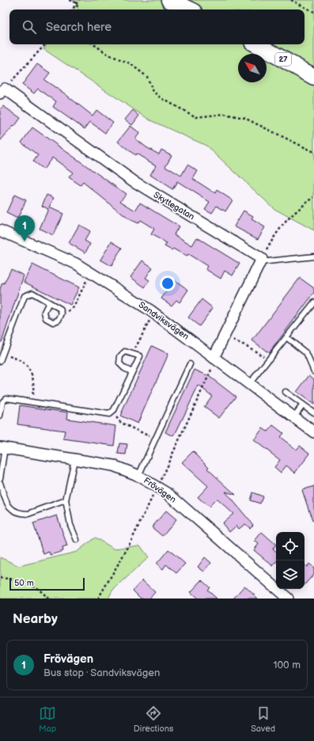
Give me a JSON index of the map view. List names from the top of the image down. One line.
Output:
{"streets":{"main road":["27"],"street":["Skyttegatan","Sandviksvägen","Frövägen"]},"scale_bar":"50 m","north":"top left","page":{"search":"Search here","pins":"1","scale":"50 m","heading":"Nearby","list":[{"mark":"1","name":"Frövägen","note":"Bus stop · Sandviksvägen","value":"100 m"}],"nav":["Map","Directions","Saved"]}}
